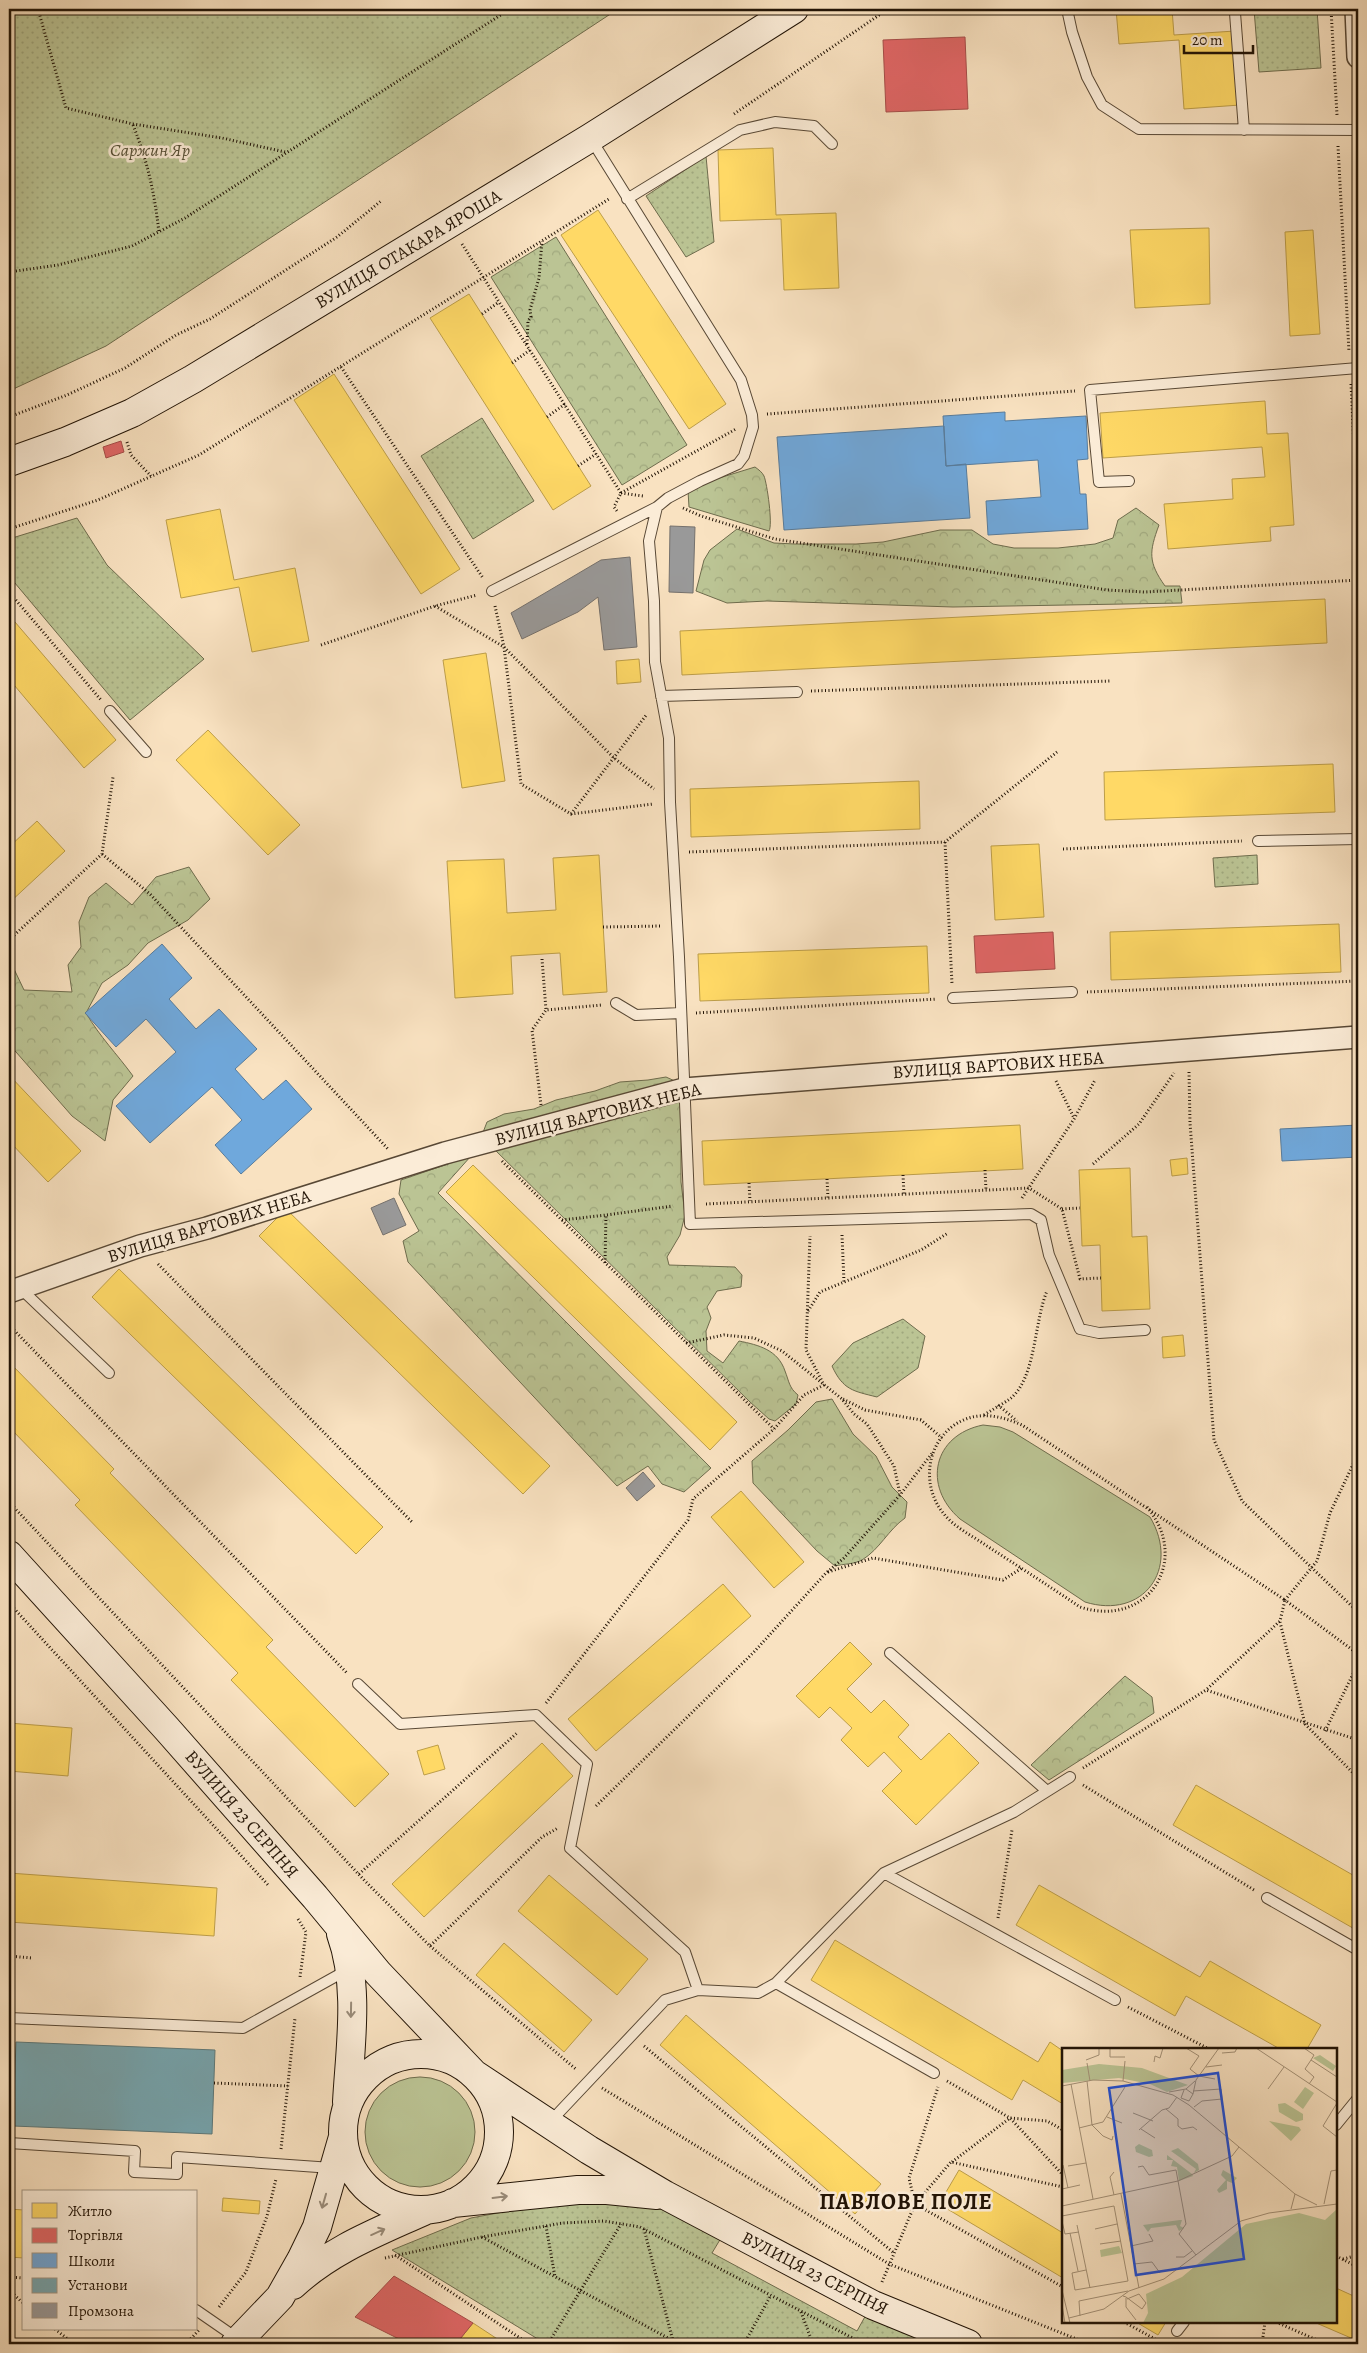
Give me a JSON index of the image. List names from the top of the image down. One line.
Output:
{"streets":{"street":["ВУЛИЦЯ ОТАКАРА ЯРОША","ВУЛИЦЯ ВАРТОВИХ НЕБА","ВУЛИЦЯ 23 СЕРПНЯ"]},"districts":["ПАВЛОВЕ ПОЛЕ"],"parks":["Саржин Яр"],"legend":["Житло","Торгівля","Школи","Установи","Промзона"],"scale_bar":"20 m"}
